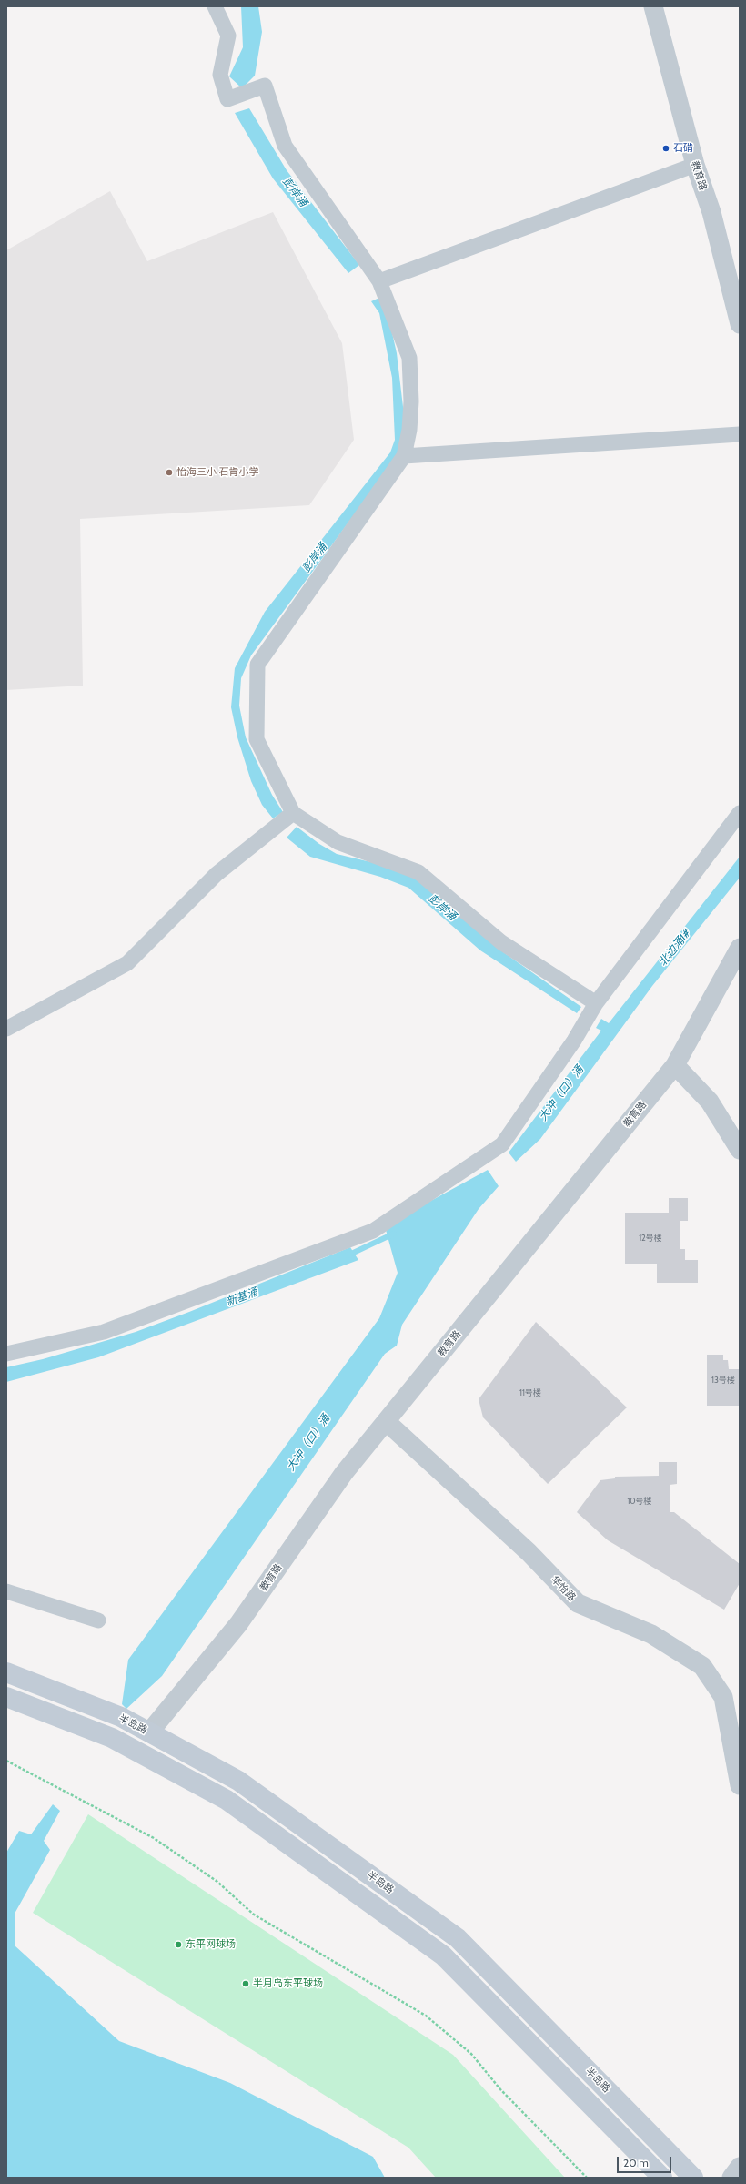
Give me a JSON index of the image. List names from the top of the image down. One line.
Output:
{"streets":{"main road":["半岛路"],"street":["教育路","华怡路"]},"crossings":[["教育路","华怡路"],["教育路","半岛路"]],"water":["彭岸涌","北边涌1#","大冲（口）涌","新基涌"],"places":["石𬒔","怡海三小 石肯小学","东平网球场","半月岛东平球场"],"house_numbers":["12号楼","13号楼","11号楼","10号楼"],"scale_bar":"20 m"}
